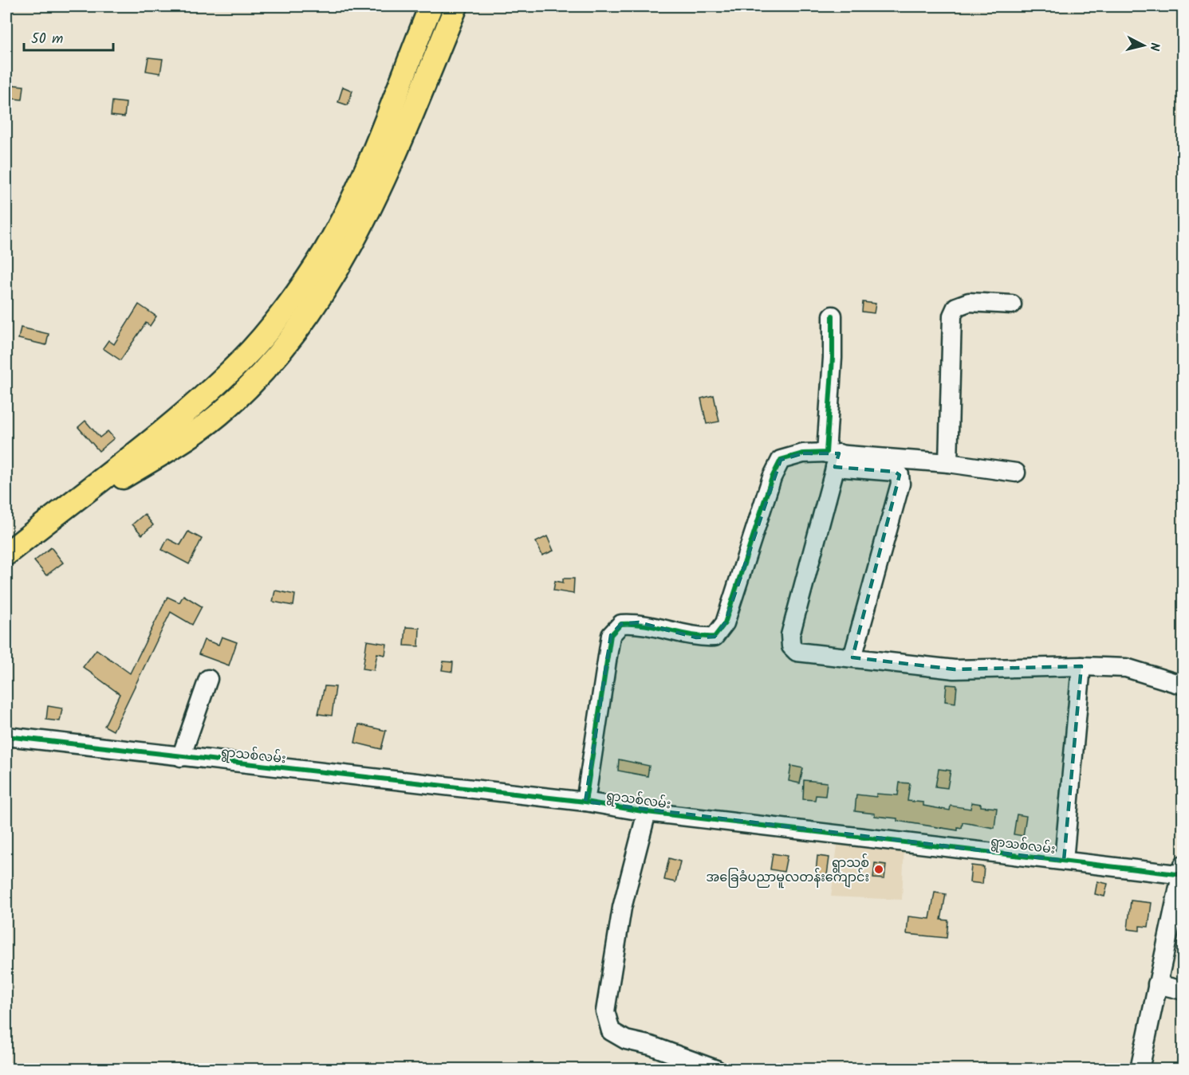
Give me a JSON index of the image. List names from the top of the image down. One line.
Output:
{"streets":{"street":["ရွာသစ်လမ်း"]},"places":["ရွာသစ် အခြေခံပညာမူလတန်းကျောင်း"],"scale_bar":"50 m","north":"right"}
